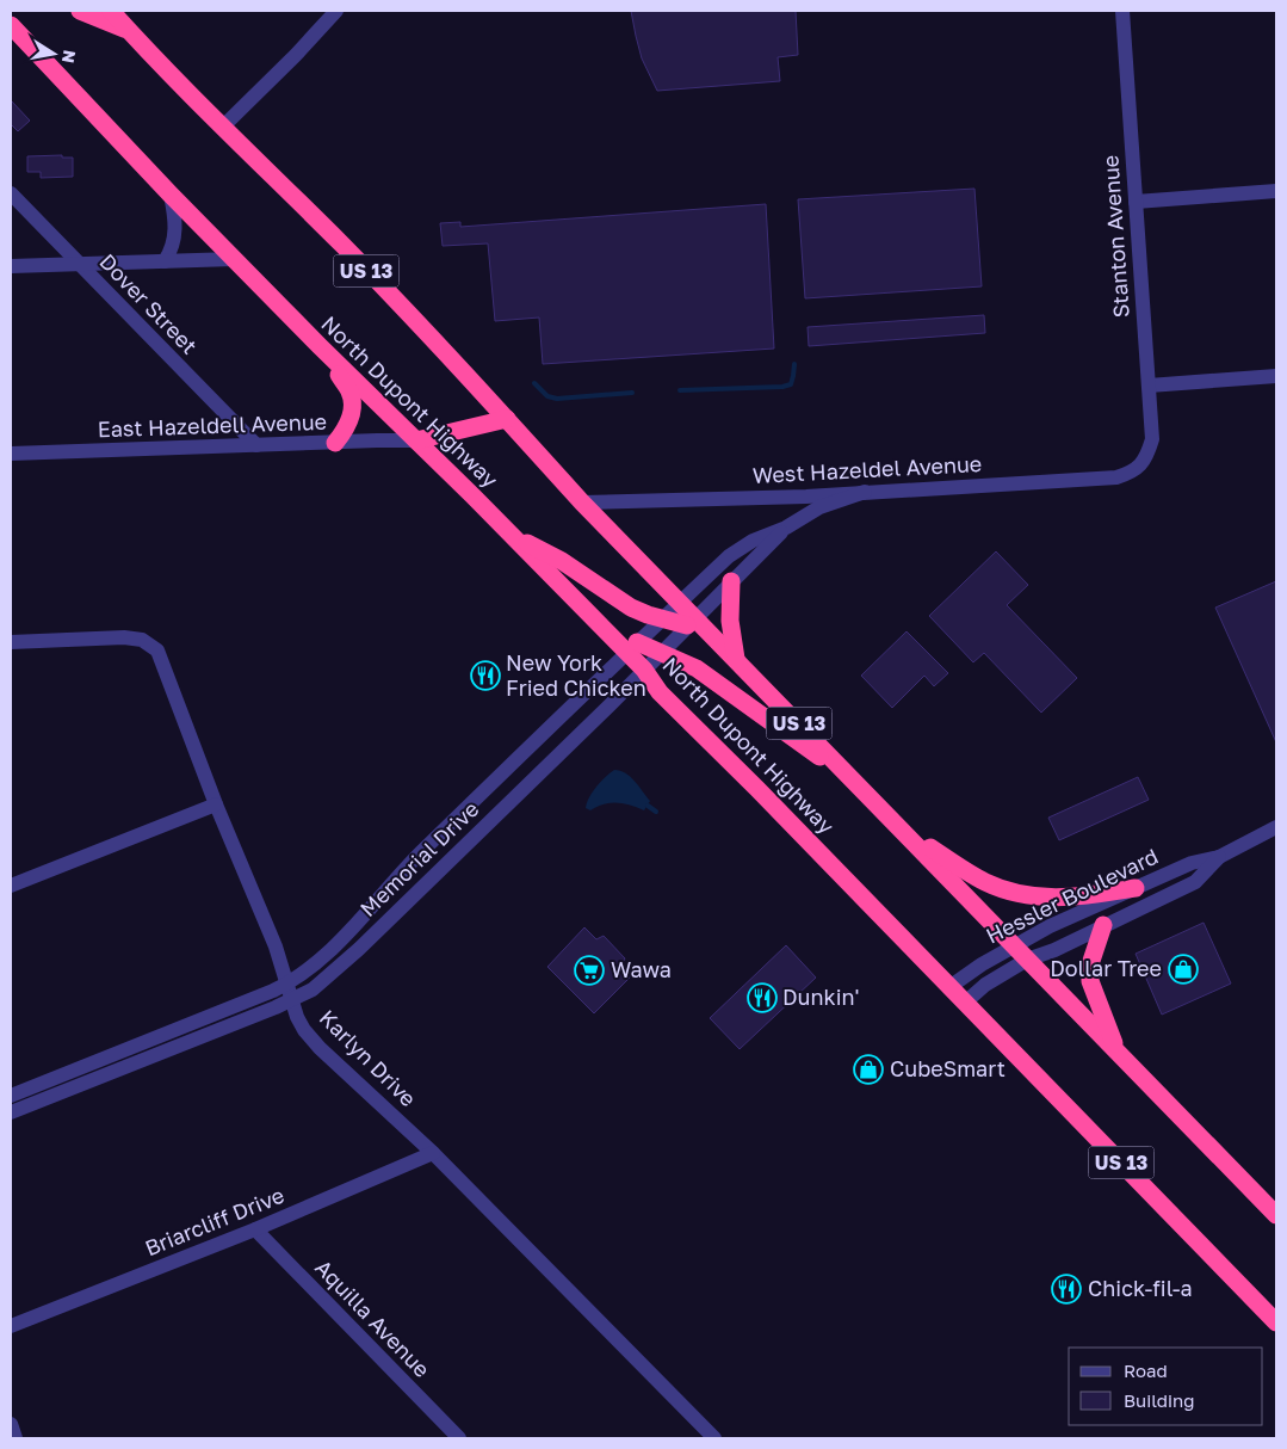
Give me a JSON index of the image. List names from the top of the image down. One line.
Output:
{"streets":{"highway":["US 13","North Dupont Highway"],"street":["Stanton Avenue","Dover Street","East Hazeldell Avenue","West Hazeldel Avenue","Memorial Drive","Hessler Boulevard","Karlyn Drive","Briarcliff Drive","Aquilla Avenue"]},"crossings":[["Stanton Avenue","West Hazeldel Avenue"],["US 13","West Hazeldel Avenue"],["US 13","Memorial Drive"],["US 13","Hessler Boulevard"],["Dover Street","East Hazeldell Avenue"],["North Dupont Highway","East Hazeldell Avenue"],["North Dupont Highway","Memorial Drive"],["North Dupont Highway","Hessler Boulevard"],["West Hazeldel Avenue","Memorial Drive"],["Memorial Drive","Karlyn Drive"],["Karlyn Drive","Briarcliff Drive"],["Briarcliff Drive","Aquilla Avenue"]],"places":{"restaurant":["New York Fried Chicken","Dunkin'","Chick-fil-a"],"shop":["Dollar Tree","CubeSmart"],"supermarket":["Wawa"]},"legend":["Road","Building"],"north":"right"}
